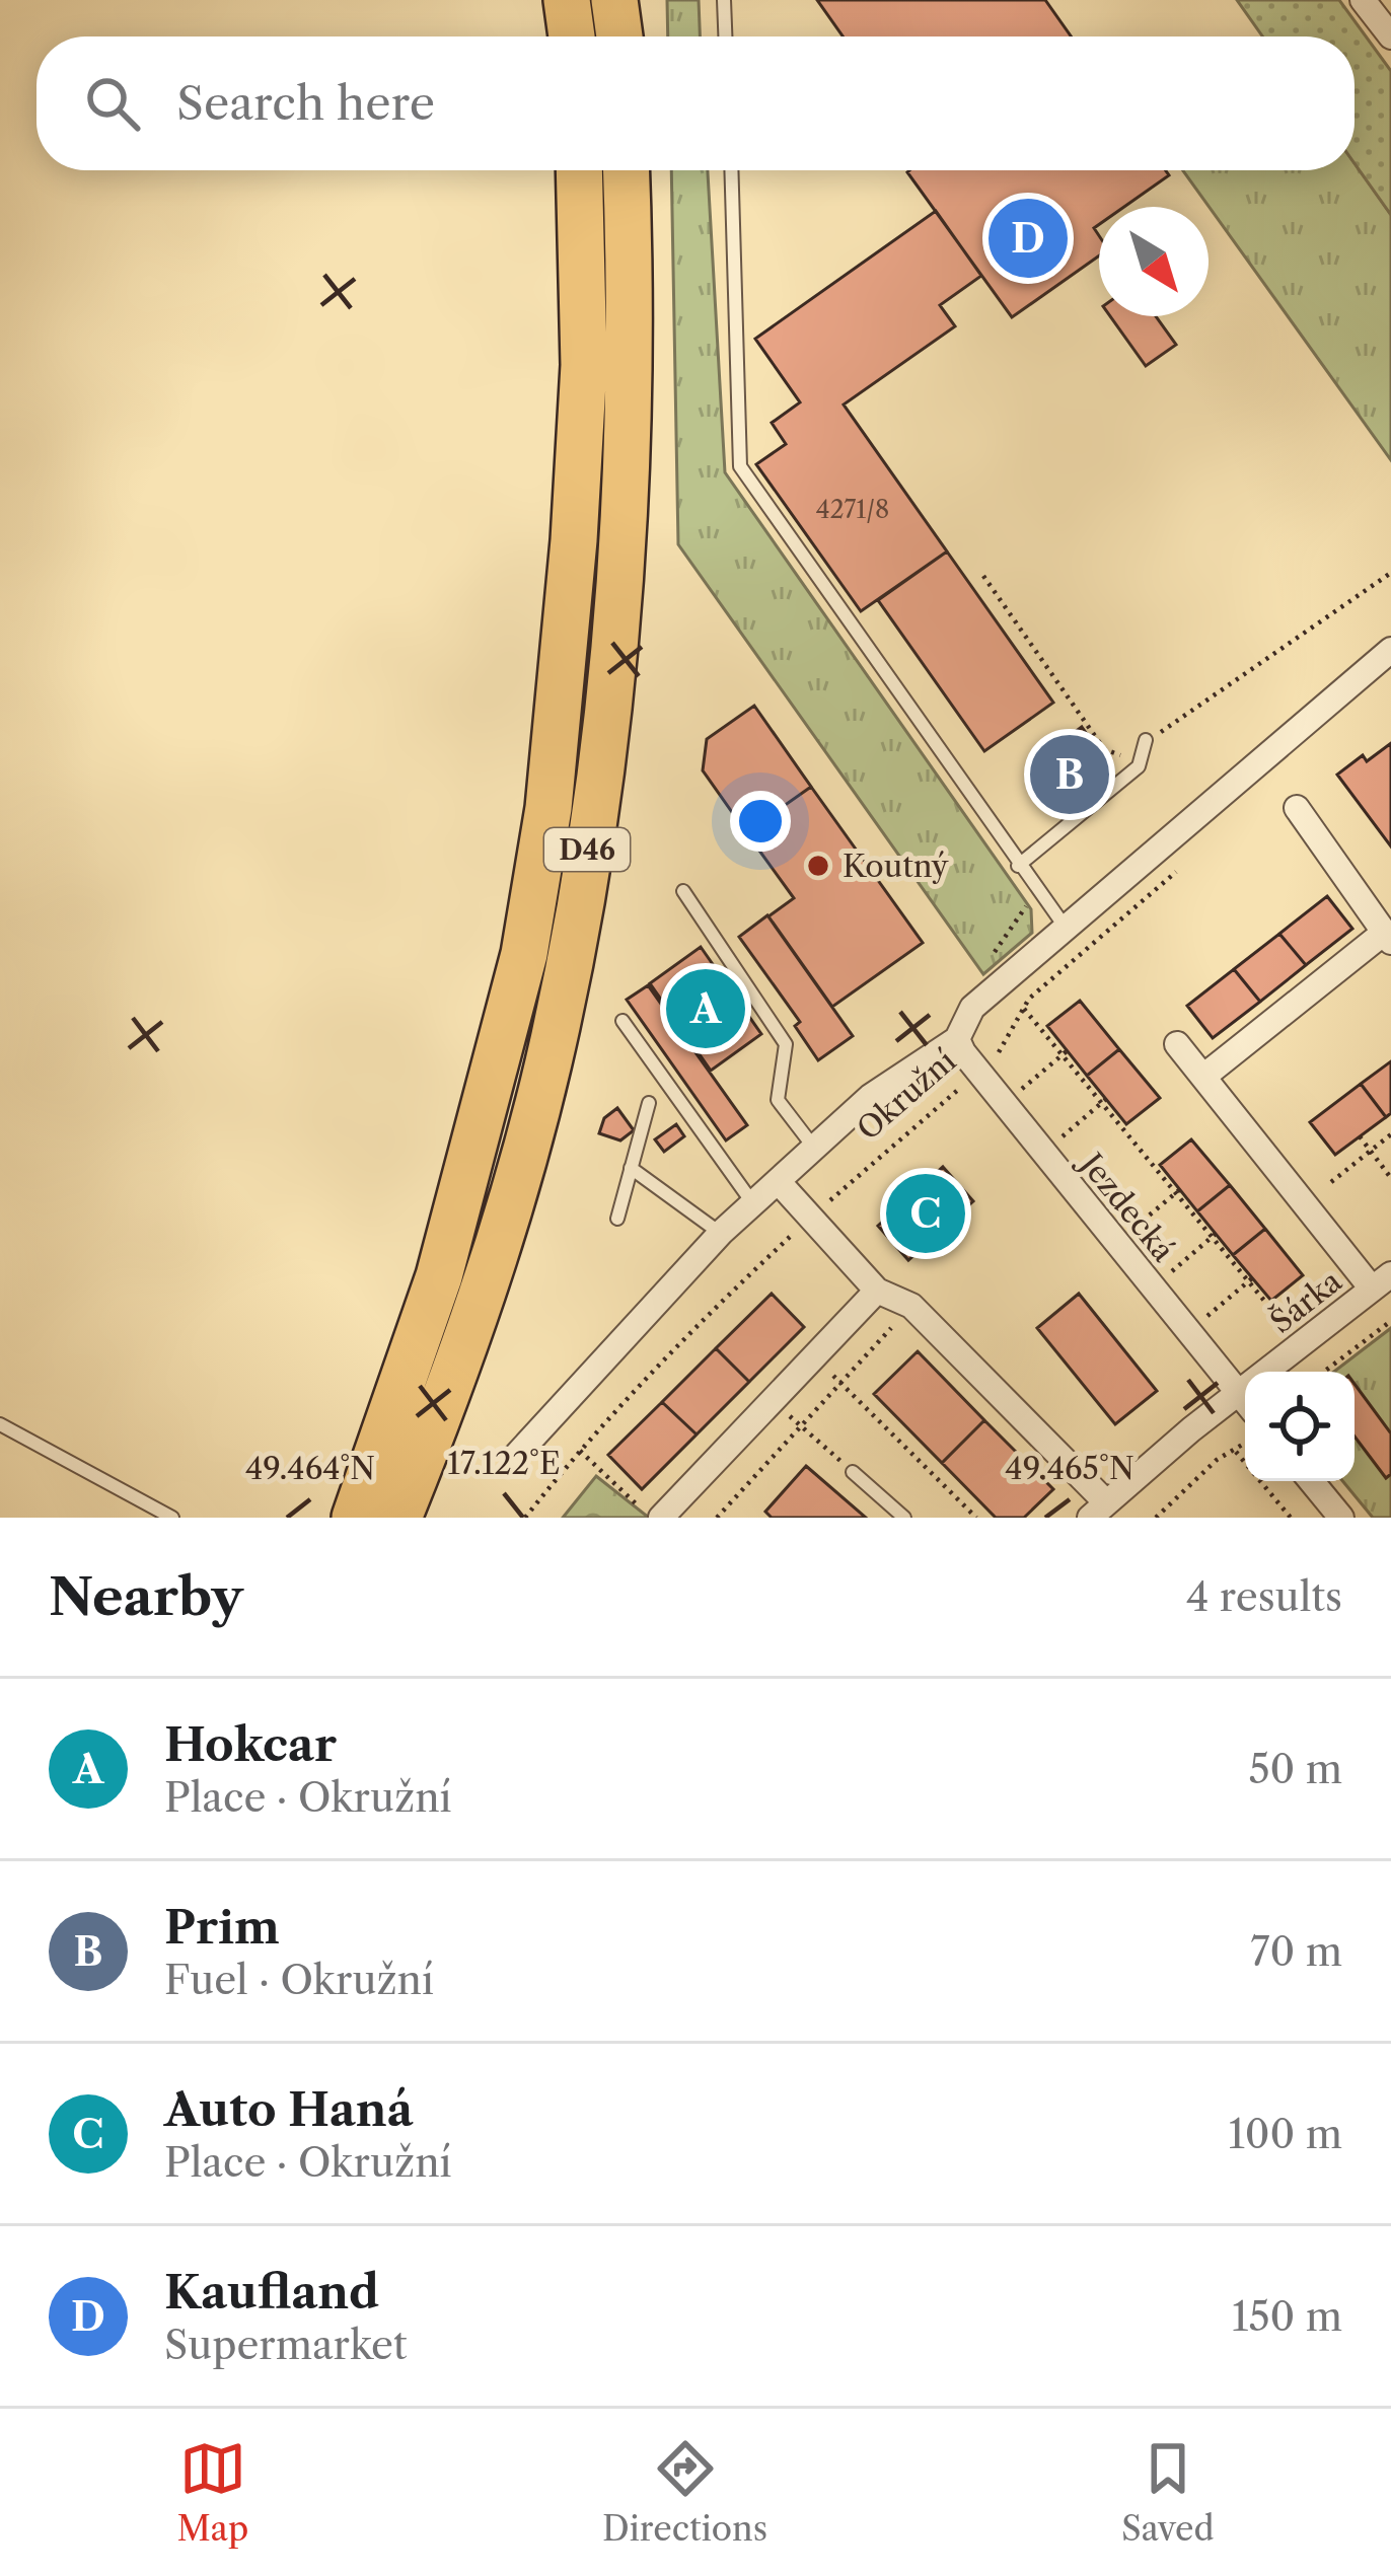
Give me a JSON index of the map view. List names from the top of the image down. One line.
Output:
{"streets":{"highway":["D46"],"street":["Okružní","Jezdecká","Šárka"]},"crossings":[["Okružní","Jezdecká"]],"places":["Koutný"],"house_numbers":["4271/8"],"north":"bottom right","page":{"search":"Search here","pins":["D","B","A","C"],"heading":["Nearby","4 results"],"list":[{"mark":"A","name":"Hokcar","note":"Place · Okružní","value":"50 m"},{"mark":"B","name":"Prim","note":"Fuel · Okružní","value":"70 m"},{"mark":"C","name":"Auto Haná","note":"Place · Okružní","value":"100 m"},{"mark":"D","name":"Kaufland","note":"Supermarket","value":"150 m"}],"nav":["Map","Directions","Saved"]},"coordinates":["17.122°E","49.464°N","49.465°N"]}
